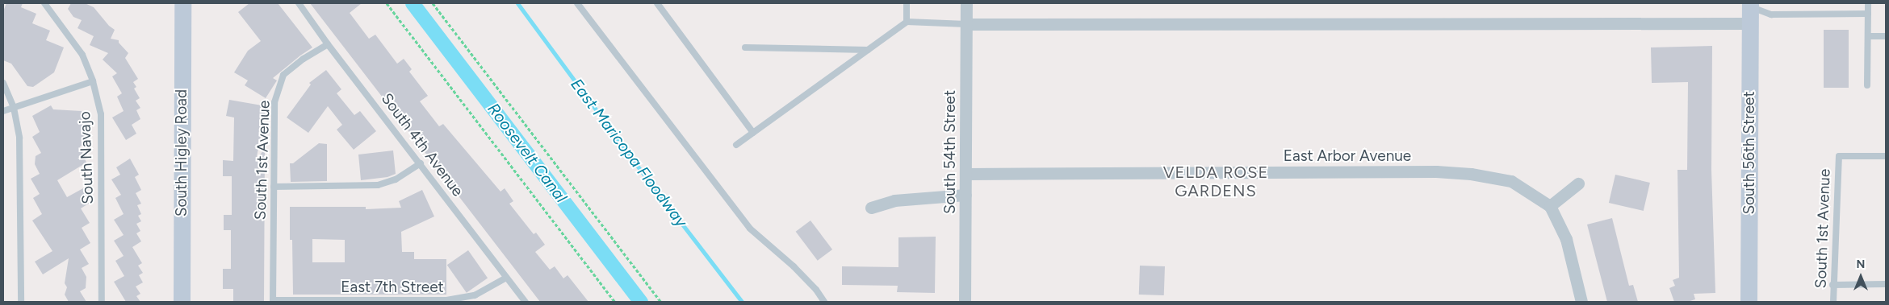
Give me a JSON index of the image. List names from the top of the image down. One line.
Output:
{"streets":{"main road":["South Higley Road","South 56th Street"],"street":["South 54th Street","East Arbor Avenue"],"lane":["South 4th Avenue","South Navajo","South 1st Avenue","East 7th Street"]},"crossings":[["South 4th Avenue","South 1st Avenue"],["South 4th Avenue","East 7th Street"],["South 54th Street","East Arbor Avenue"],["South 1st Avenue","East 7th Street"]],"districts":["VELDA ROSE GARDENS"],"water":["Roosevelt Canal","East Maricopa Floodway"],"north":"top"}
